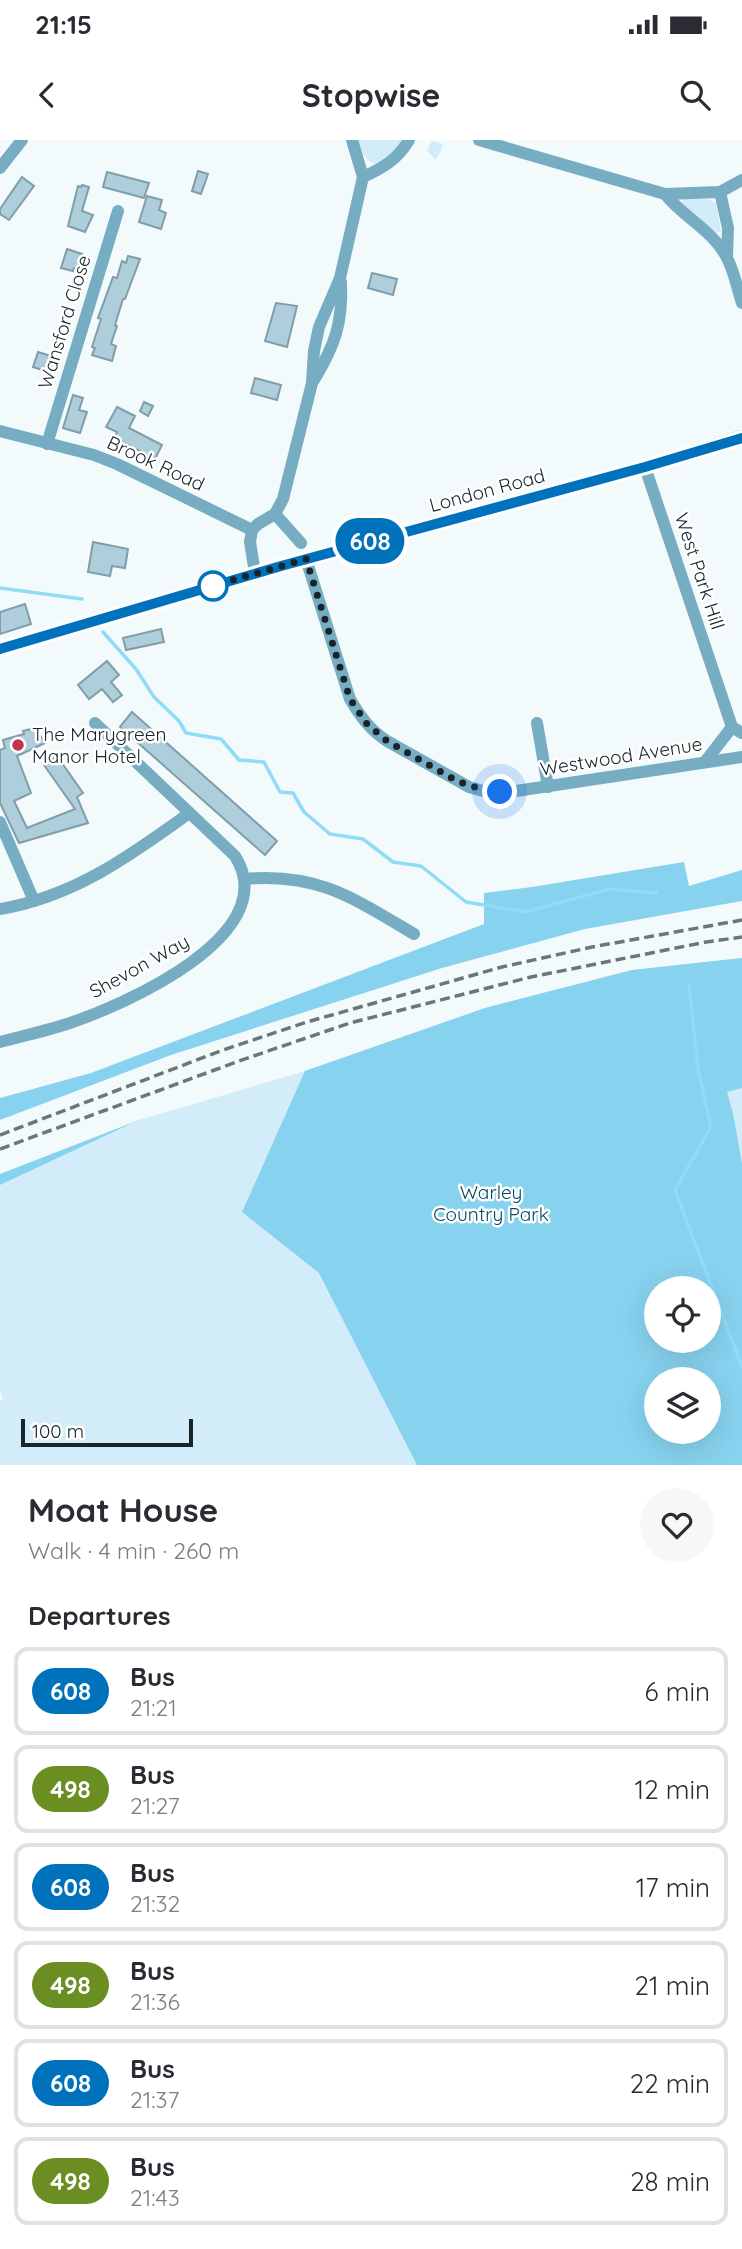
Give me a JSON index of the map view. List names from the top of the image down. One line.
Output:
{"streets":{"main road":["London Road"],"street":["Wansford Close","Brook Road","West Park Hill","Westwood Avenue","Shevon Way"]},"crossings":[["Wansford Close","Brook Road"],["London Road","West Park Hill"],["London Road","Westwood Avenue"],["West Park Hill","Westwood Avenue"]],"parks":["Warley Country Park"],"places":["The Marygreen Manor Hotel"],"lines":["bus line 608"],"scale_bar":"100 m","page":{"status":"21:15","header":"Stopwise","on_map":"608","scale":"100 m","heading":[["Moat House","Walk · 4 min · 260 m"],"Departures"],"list":[{"mark":"608","name":"Bus","note":"21:21","value":"6 min"},{"mark":"498","name":"Bus","note":"21:27","value":"12 min"},{"mark":"608","name":"Bus","note":"21:32","value":"17 min"},{"mark":"498","name":"Bus","note":"21:36","value":"21 min"},{"mark":"608","name":"Bus","note":"21:37","value":"22 min"},{"mark":"498","name":"Bus","note":"21:43","value":"28 min"}]}}
